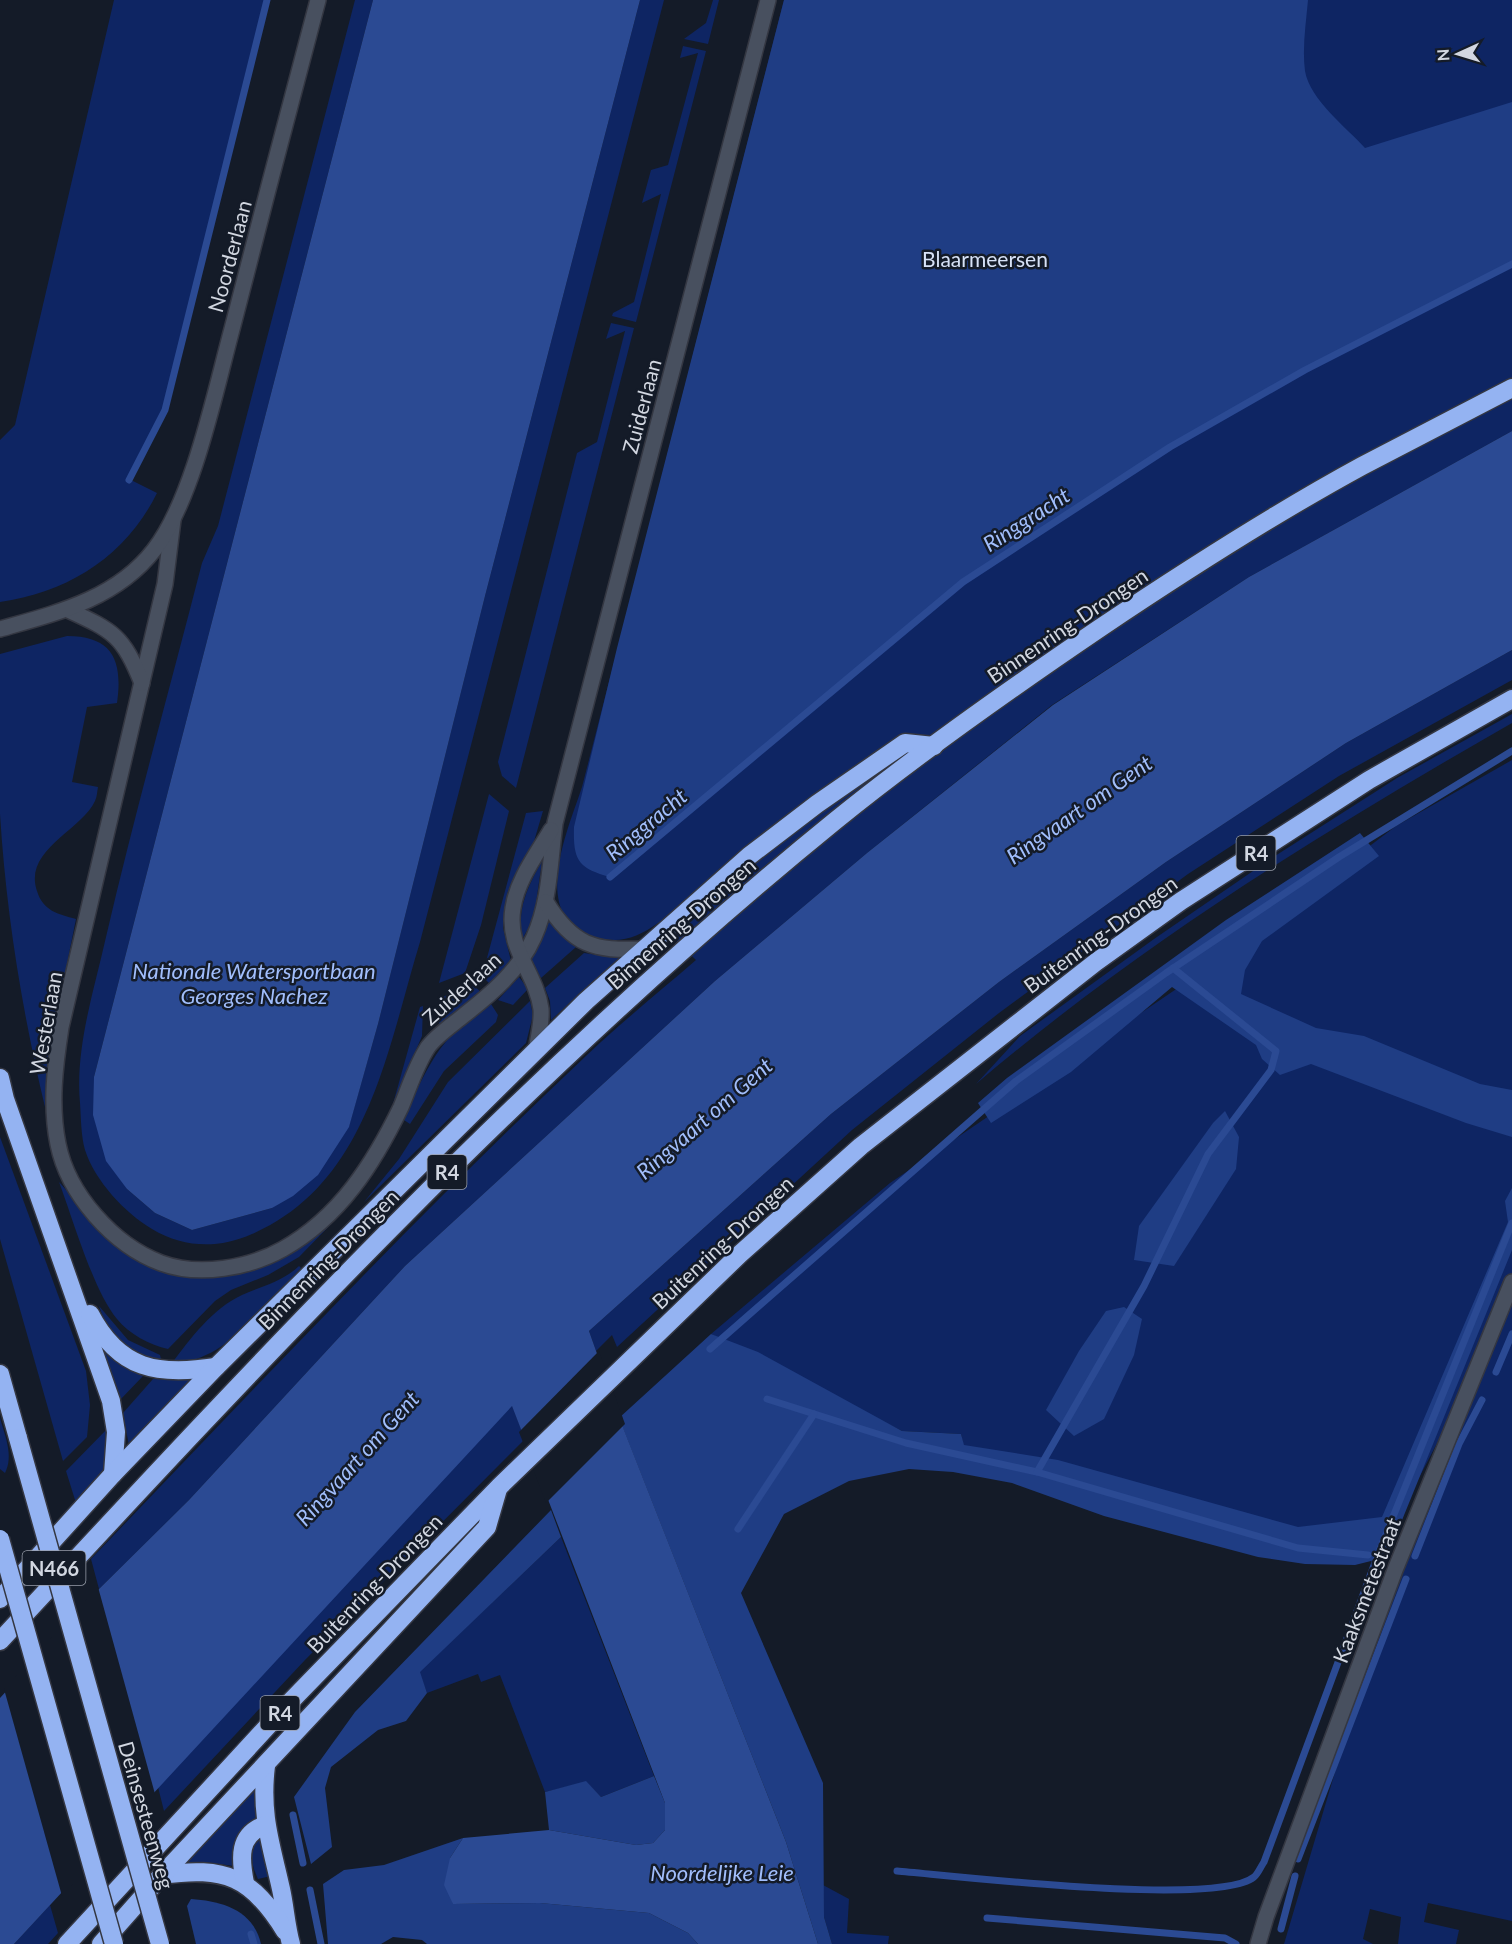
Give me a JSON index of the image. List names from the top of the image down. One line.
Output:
{"streets":{"highway":["Binnenring-Drongen","R4","Buitenring-Drongen","N466","Deinsesteenweg"],"street":["Noorderlaan","Zuiderlaan","Westerlaan","Kaaksmetestraat"]},"crossings":[["Noorderlaan","Westerlaan"],["Zuiderlaan","Westerlaan"]],"water":["Ringgracht","Ringvaart om Gent","Nationale Watersportbaan Georges Nachez","Noordelijke Leie"],"parks":["Blaarmeersen"],"north":"left"}
